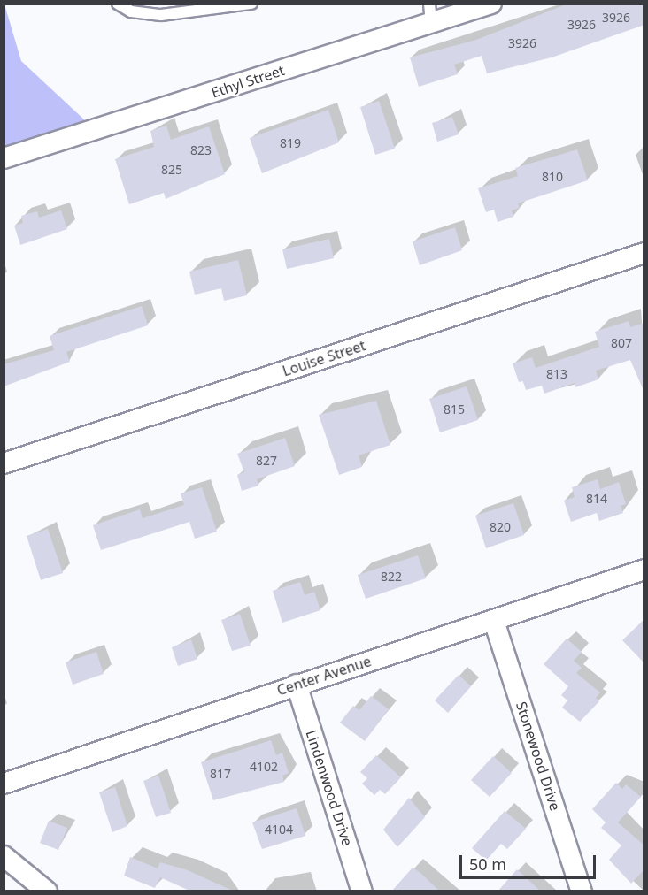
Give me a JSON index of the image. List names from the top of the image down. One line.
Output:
{"streets":{"street":["Ethyl Street","Louise Street","Center Avenue","Stonewood Drive","Lindenwood Drive"]},"crossings":[["Center Avenue","Stonewood Drive"],["Center Avenue","Lindenwood Drive"]],"house_numbers":["3926","3926","3926","819","823","825","810","807","813","815","827","814","820","822","4102","817","4104"],"scale_bar":"50 m"}
